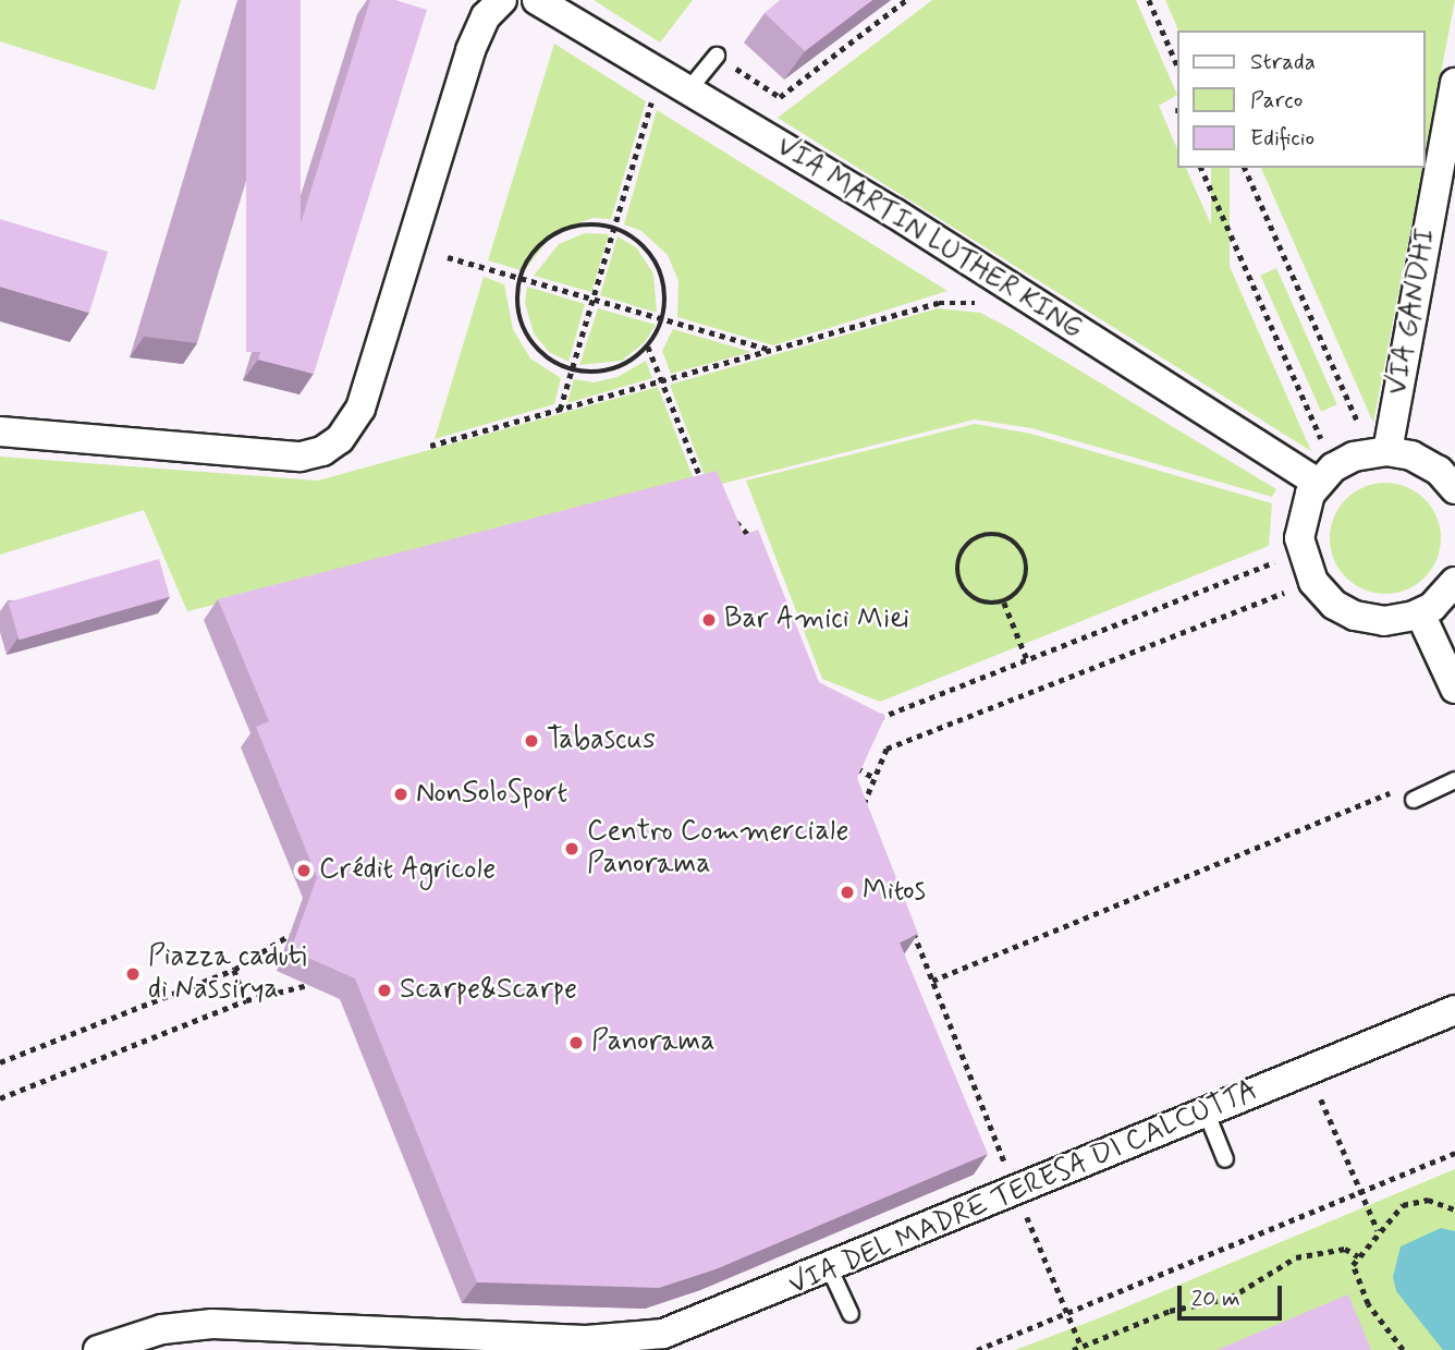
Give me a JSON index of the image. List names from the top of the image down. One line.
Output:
{"streets":{"street":["VIA MARTIN LUTHER KING","VIA GANDHI","VIA DEL MADRE TERESA DI CALCUTTA"]},"places":["Bar Amici Miei","Tabascus","NonSoloSport","Centro Commerciale Panorama","Crédit Agricole","Mitos","Piazza caduti di Nassirya","Scarpe&Scarpe","Panorama"],"legend":["Strada","Parco","Edificio"],"scale_bar":"20 m"}
